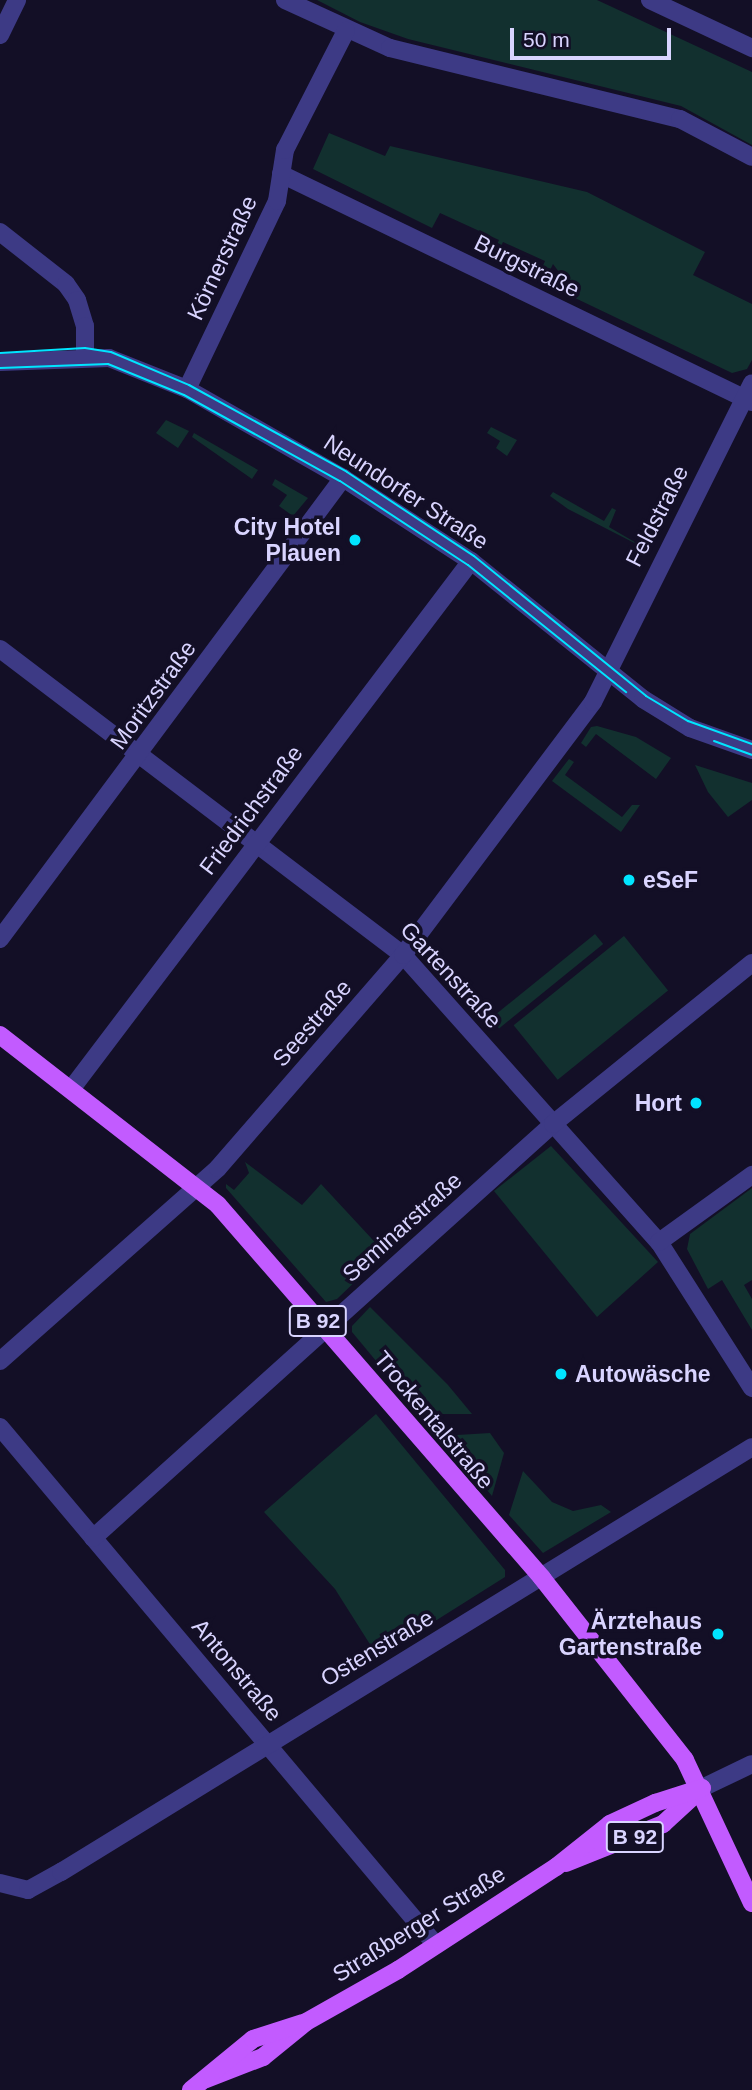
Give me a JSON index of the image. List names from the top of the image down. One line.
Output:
{"streets":{"main road":["B 92","Trockentalstraße","Straßberger Straße"],"street":["Körnerstraße","Burgstraße","Neundorfer Straße","Feldstraße","Moritzstraße","Friedrichstraße","Gartenstraße","Seestraße","Seminarstraße","Ostenstraße","Antonstraße"]},"crossings":[["Körnerstraße","Burgstraße"],["Körnerstraße","Neundorfer Straße"],["Burgstraße","Feldstraße"],["Neundorfer Straße","Feldstraße"],["Neundorfer Straße","Moritzstraße"],["Neundorfer Straße","Friedrichstraße"],["Neundorfer Straße","Seestraße"],["Feldstraße","Seestraße"],["Moritzstraße","Gartenstraße"],["Friedrichstraße","Gartenstraße"],["Friedrichstraße","Trockentalstraße"],["Gartenstraße","Seestraße"],["Gartenstraße","Seminarstraße"],["Seestraße","Trockentalstraße"],["Seminarstraße","Trockentalstraße"],["Seminarstraße","Antonstraße"],["Trockentalstraße","Ostenstraße"],["Trockentalstraße","Straßberger Straße"],["Ostenstraße","Antonstraße"],["Antonstraße","Straßberger Straße"]],"places":["City Hotel Plauen","eSeF","Hort","Autowäsche","Ärztehaus Gartenstraße"],"scale_bar":"50 m"}
